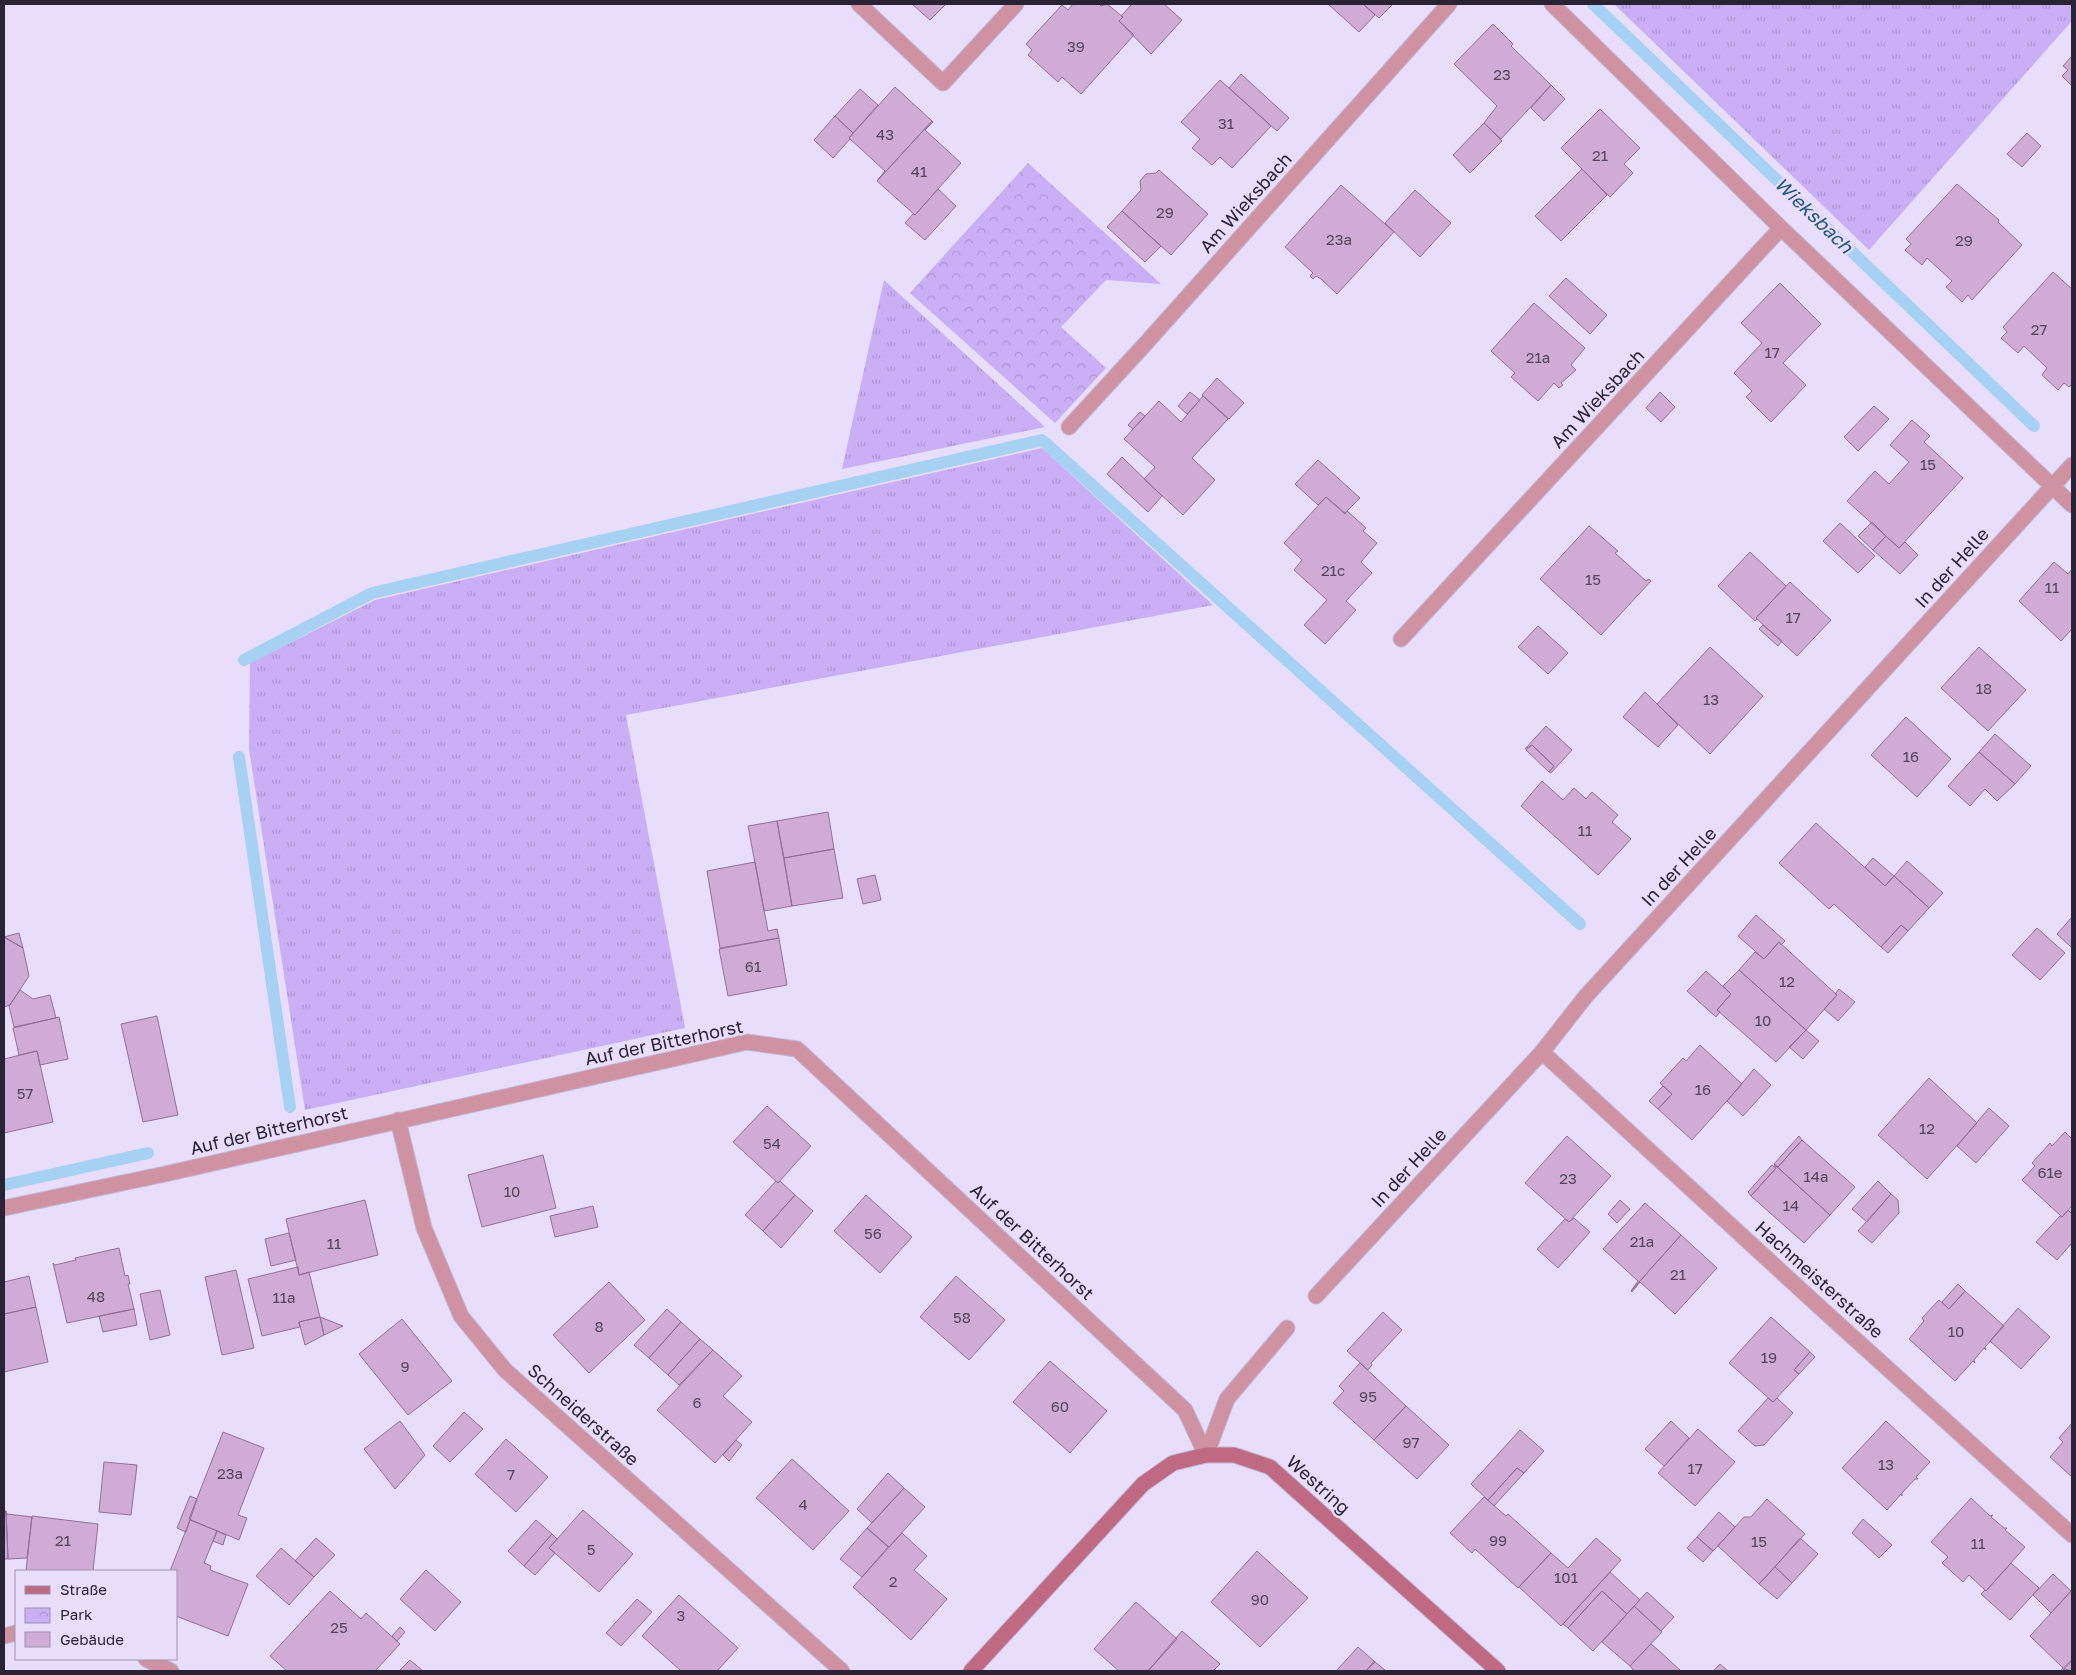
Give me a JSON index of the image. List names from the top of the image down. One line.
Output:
{"streets":{"main road":["Westring"],"street":["Am Wieksbach","In der Helle","Auf der Bitterhorst","Hachmeisterstraße","Schneiderstraße"]},"crossings":[["In der Helle","Hachmeisterstraße"],["Auf der Bitterhorst","Schneiderstraße"],["Auf der Bitterhorst","Westring"]],"water":["Wieksbach"],"house_numbers":["39","23","31","43","21","41","29","23a","29","27","17","21a","15","21c","15","11","17","18","13","16","11","61","12","10","16","57","12","54","61e","14a","23","10","14","56","21a","11","21","48","11a","58","8","10","19","9","95","6","60","97","13","17","23a","7","4","21","99","15","11","5","101","2","90","3","25"],"legend":["Straße","Park","Gebäude"]}
